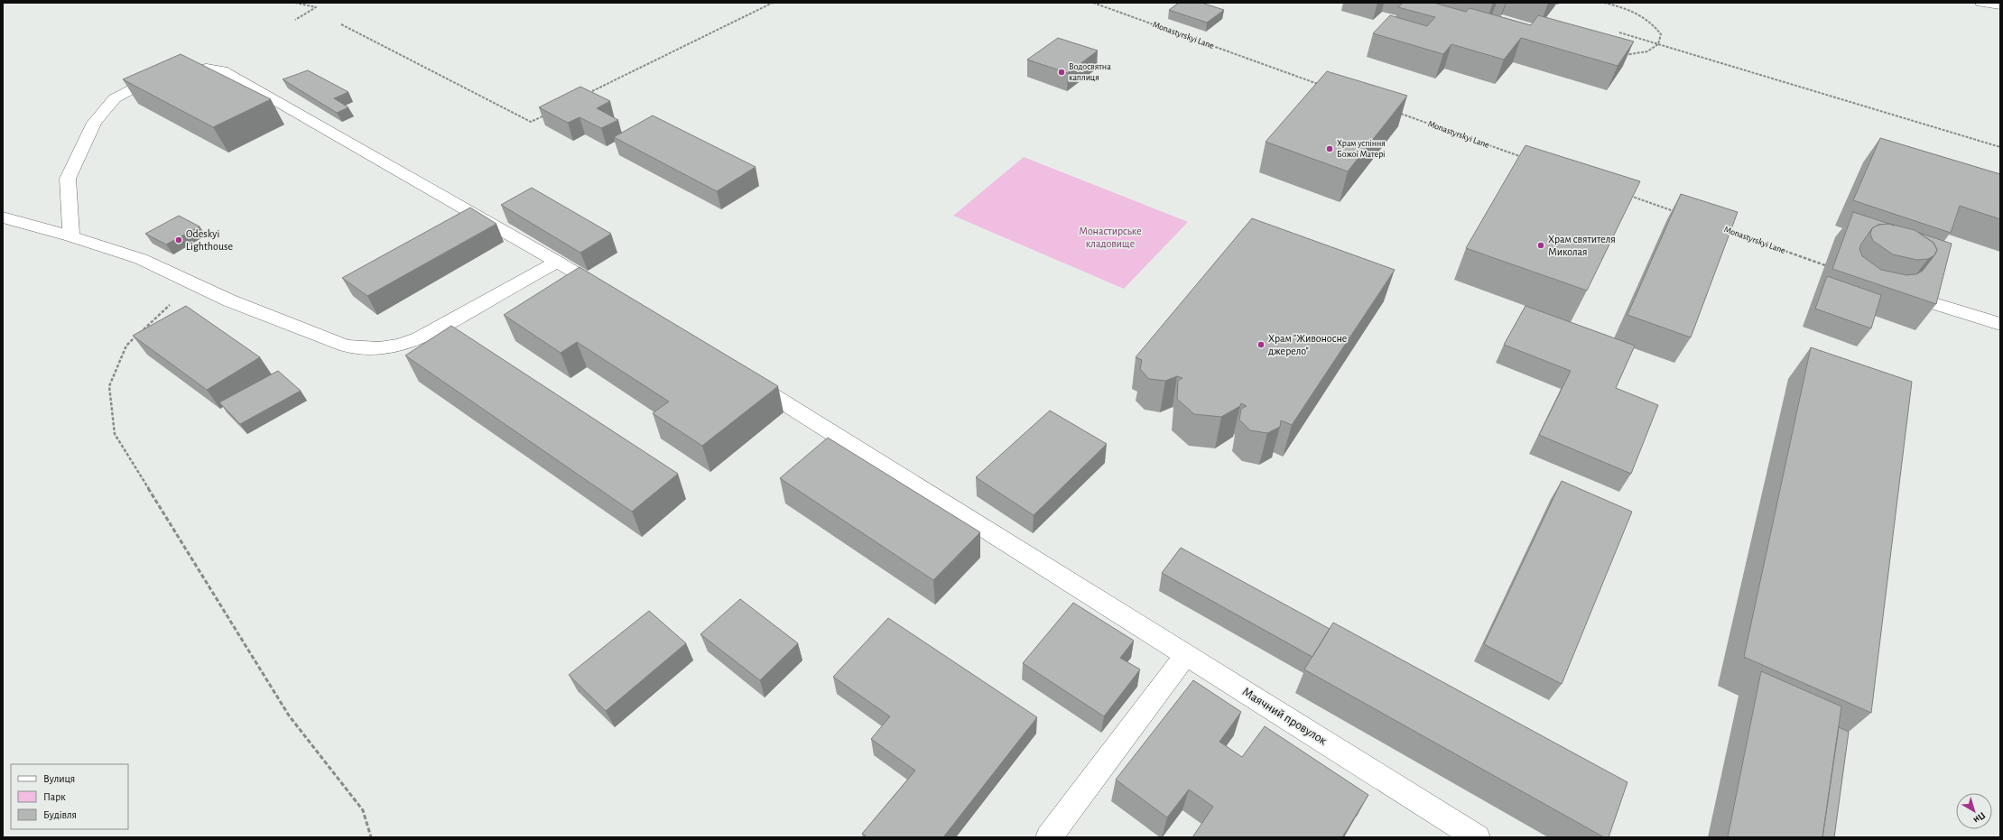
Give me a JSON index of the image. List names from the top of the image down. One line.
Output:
{"streets":{"street":["Маячний провулок"],"path":["Monastyrskyi Lane"]},"parks":["Монастирське кладовище"],"places":["Водосвятна каплиця","Храм успіння Божої Матері","Odeskyi Lighthouse","Храм святителя Миколая","Храм \"Живоносне джерело\""],"legend":["Вулиця","Парк","Будівля"],"north":"bottom right"}
